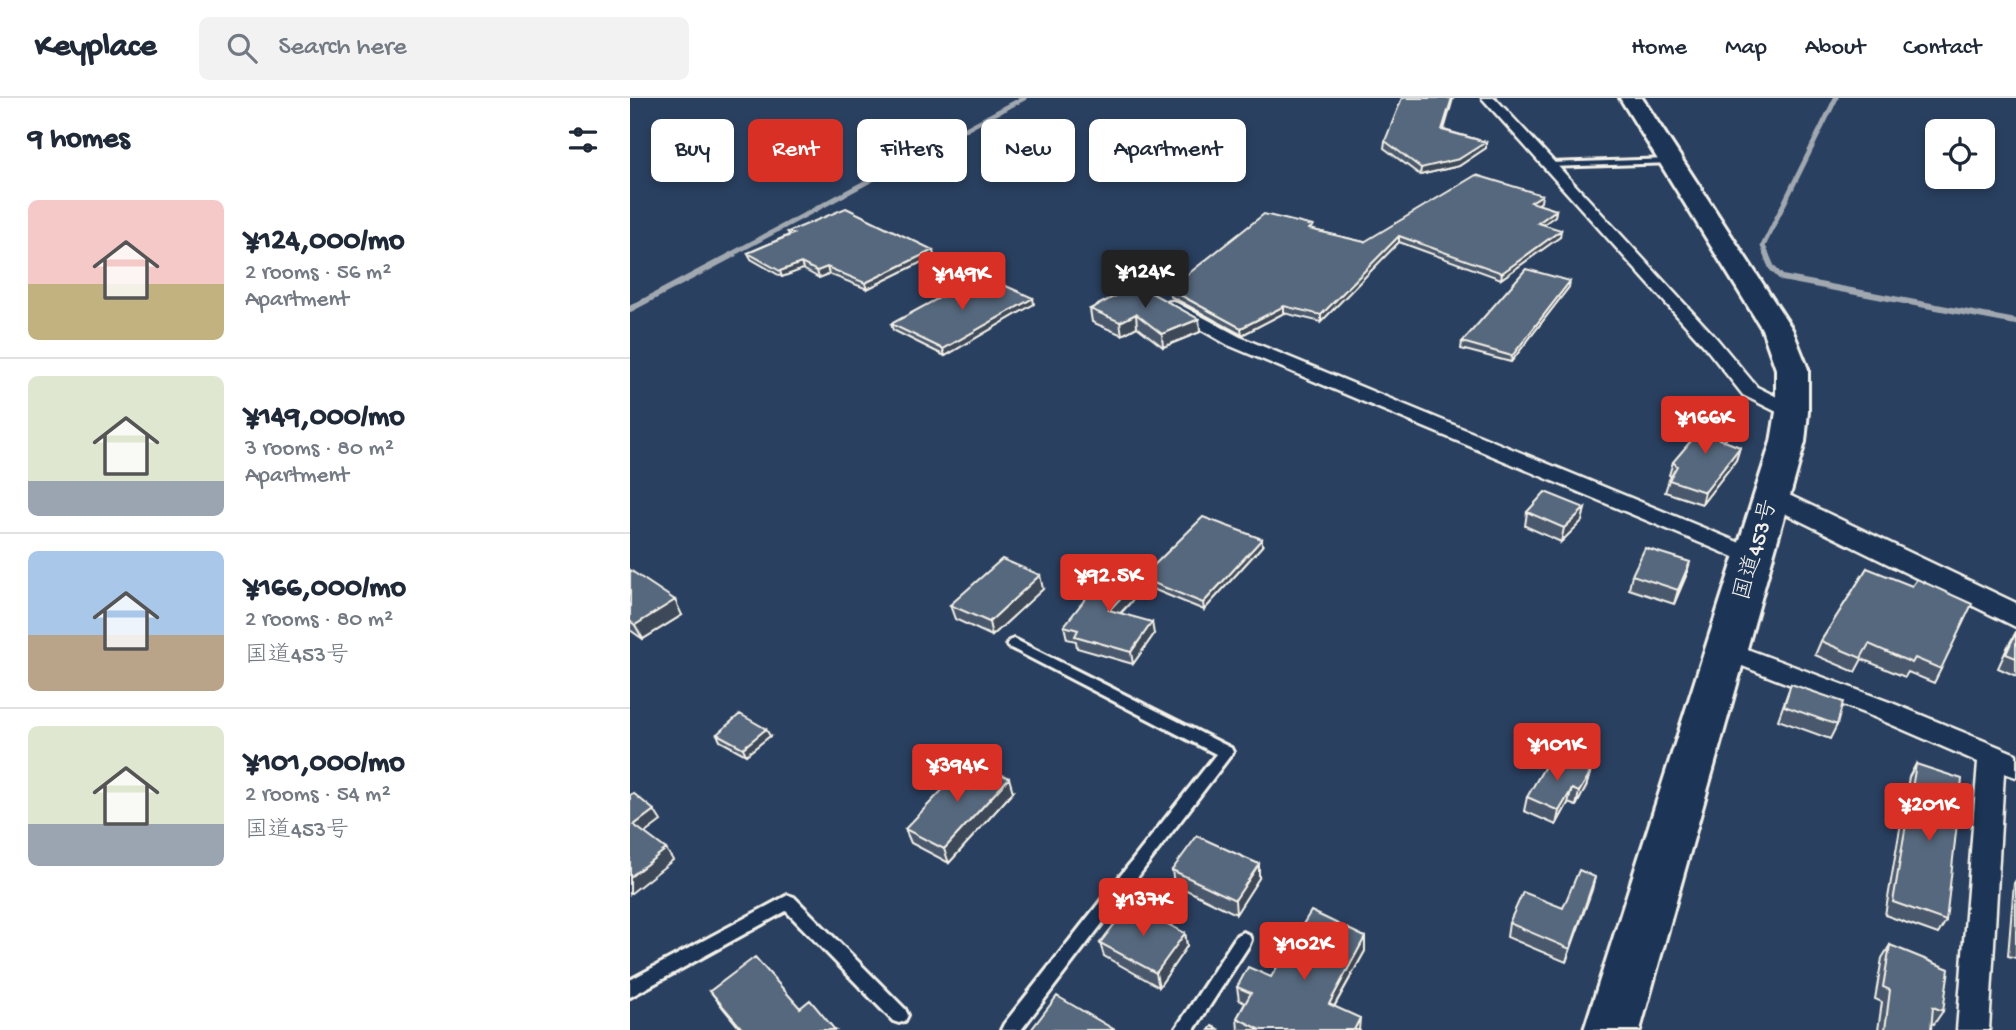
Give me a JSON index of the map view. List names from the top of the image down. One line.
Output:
{"streets":{"highway":["国道453号"]},"page":{"header":"Keyplace","search":"Search here","nav":["Home","Map","About","Contact"],"heading":"9 homes","chip":["Buy","Rent","Filters","New","Apartment"],"list":[{"name":"¥124,000/mo","note":"2 rooms · 56 m² · Apartment"},{"name":"¥149,000/mo","note":"3 rooms · 80 m² · Apartment"},{"name":"¥166,000/mo","note":"2 rooms · 80 m² · 国道453号"},{"name":"¥101,000/mo","note":"2 rooms · 54 m² · 国道453号"}],"price":["¥124K","¥149K","¥166K","¥92.5K","¥101K","¥394K","¥201K","¥137K","¥102K"]}}
